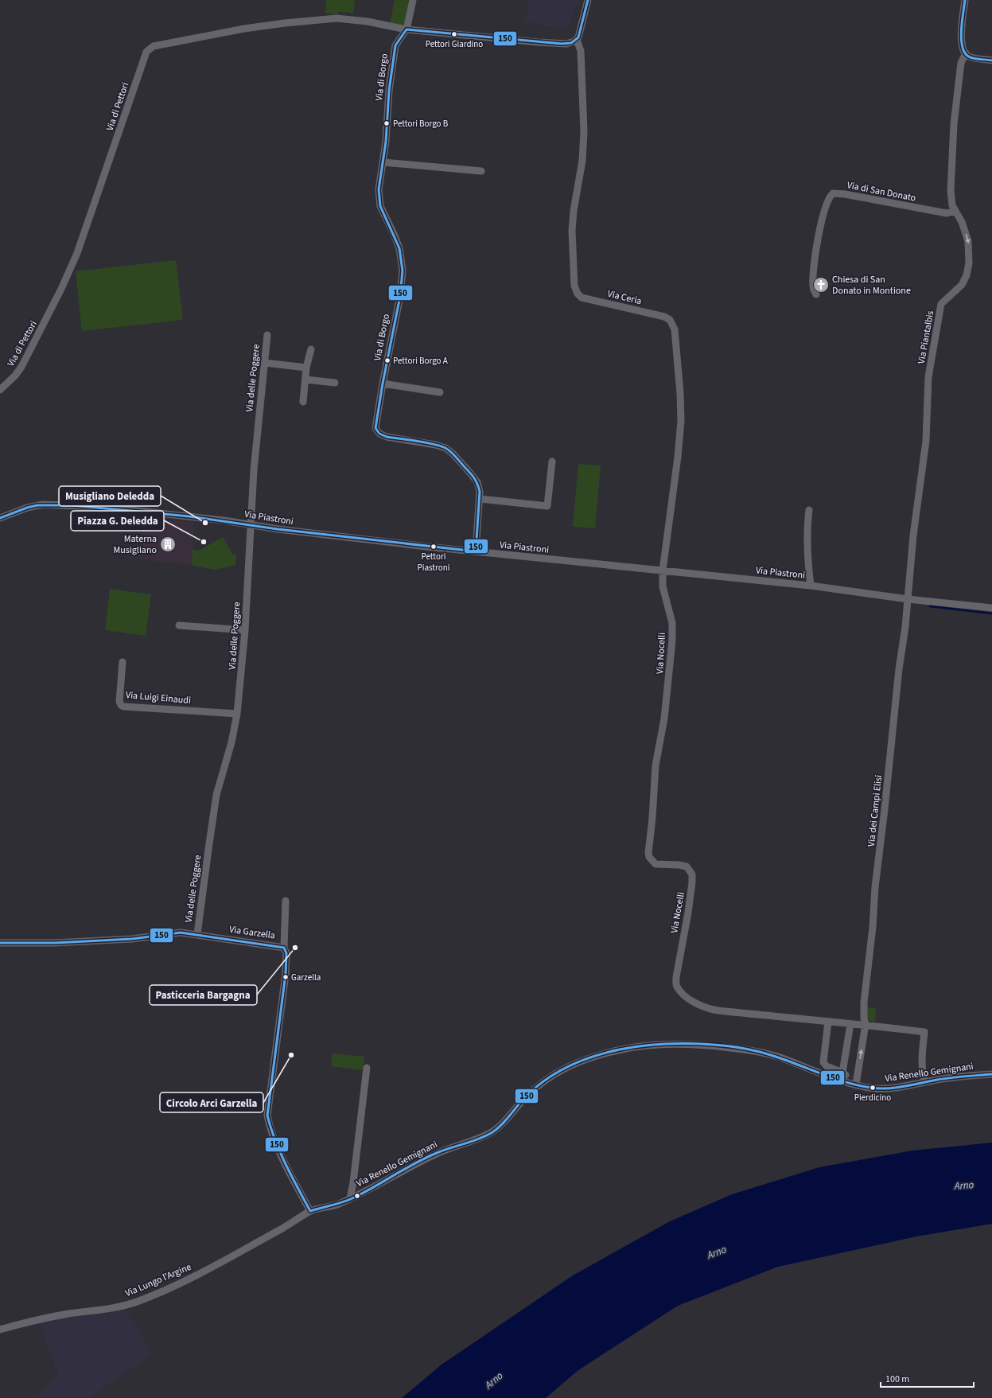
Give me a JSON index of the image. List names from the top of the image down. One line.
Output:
{"streets":{"street":["Via di Borgo","Via di Pettori","Via di San Donato","Via Ceria","Via Piantalbis","Via delle Poggere","Via Piastroni","Via Nocelli","Via Luigi Einaudi","Via dei Campi Elisi","Via Garzella","Via Renello Gemignani","Via Lungo l'Argine"]},"crossings":[["Via di Borgo","Via di Pettori"],["Via di Borgo","Via Piastroni"],["Via di Pettori","Via Ceria"],["Via di San Donato","Via Piantalbis"],["Via Ceria","Via Piastroni"],["Via Ceria","Via Nocelli"],["Via Piantalbis","Via Piastroni"],["Via Piantalbis","Via dei Campi Elisi"],["Via delle Poggere","Via Piastroni"],["Via delle Poggere","Via Luigi Einaudi"],["Via delle Poggere","Via Garzella"],["Via Piastroni","Via Nocelli"],["Via Piastroni","Via dei Campi Elisi"],["Via Nocelli","Via dei Campi Elisi"],["Via Nocelli","Via Renello Gemignani"],["Via Garzella","Via Renello Gemignani"],["Via Garzella","Via Lungo l'Argine"],["Via Renello Gemignani","Via Lungo l'Argine"]],"one_way":["Via Piantalbis"],"water":["Arno"],"places":{"other":["Pettori Giardino","Pettori Borgo B","Pettori Borgo A","Musigliano Deledda","Piazza G. Deledda","Pettori Piastroni","Pasticceria Bargagna","Garzella","Circolo Arci Garzella","Pierdicino"],"church":["Chiesa di San Donato in Montione"],"building":["Materna Musigliano"]},"lines":["transit line 150"],"scale_bar":"100 m"}
